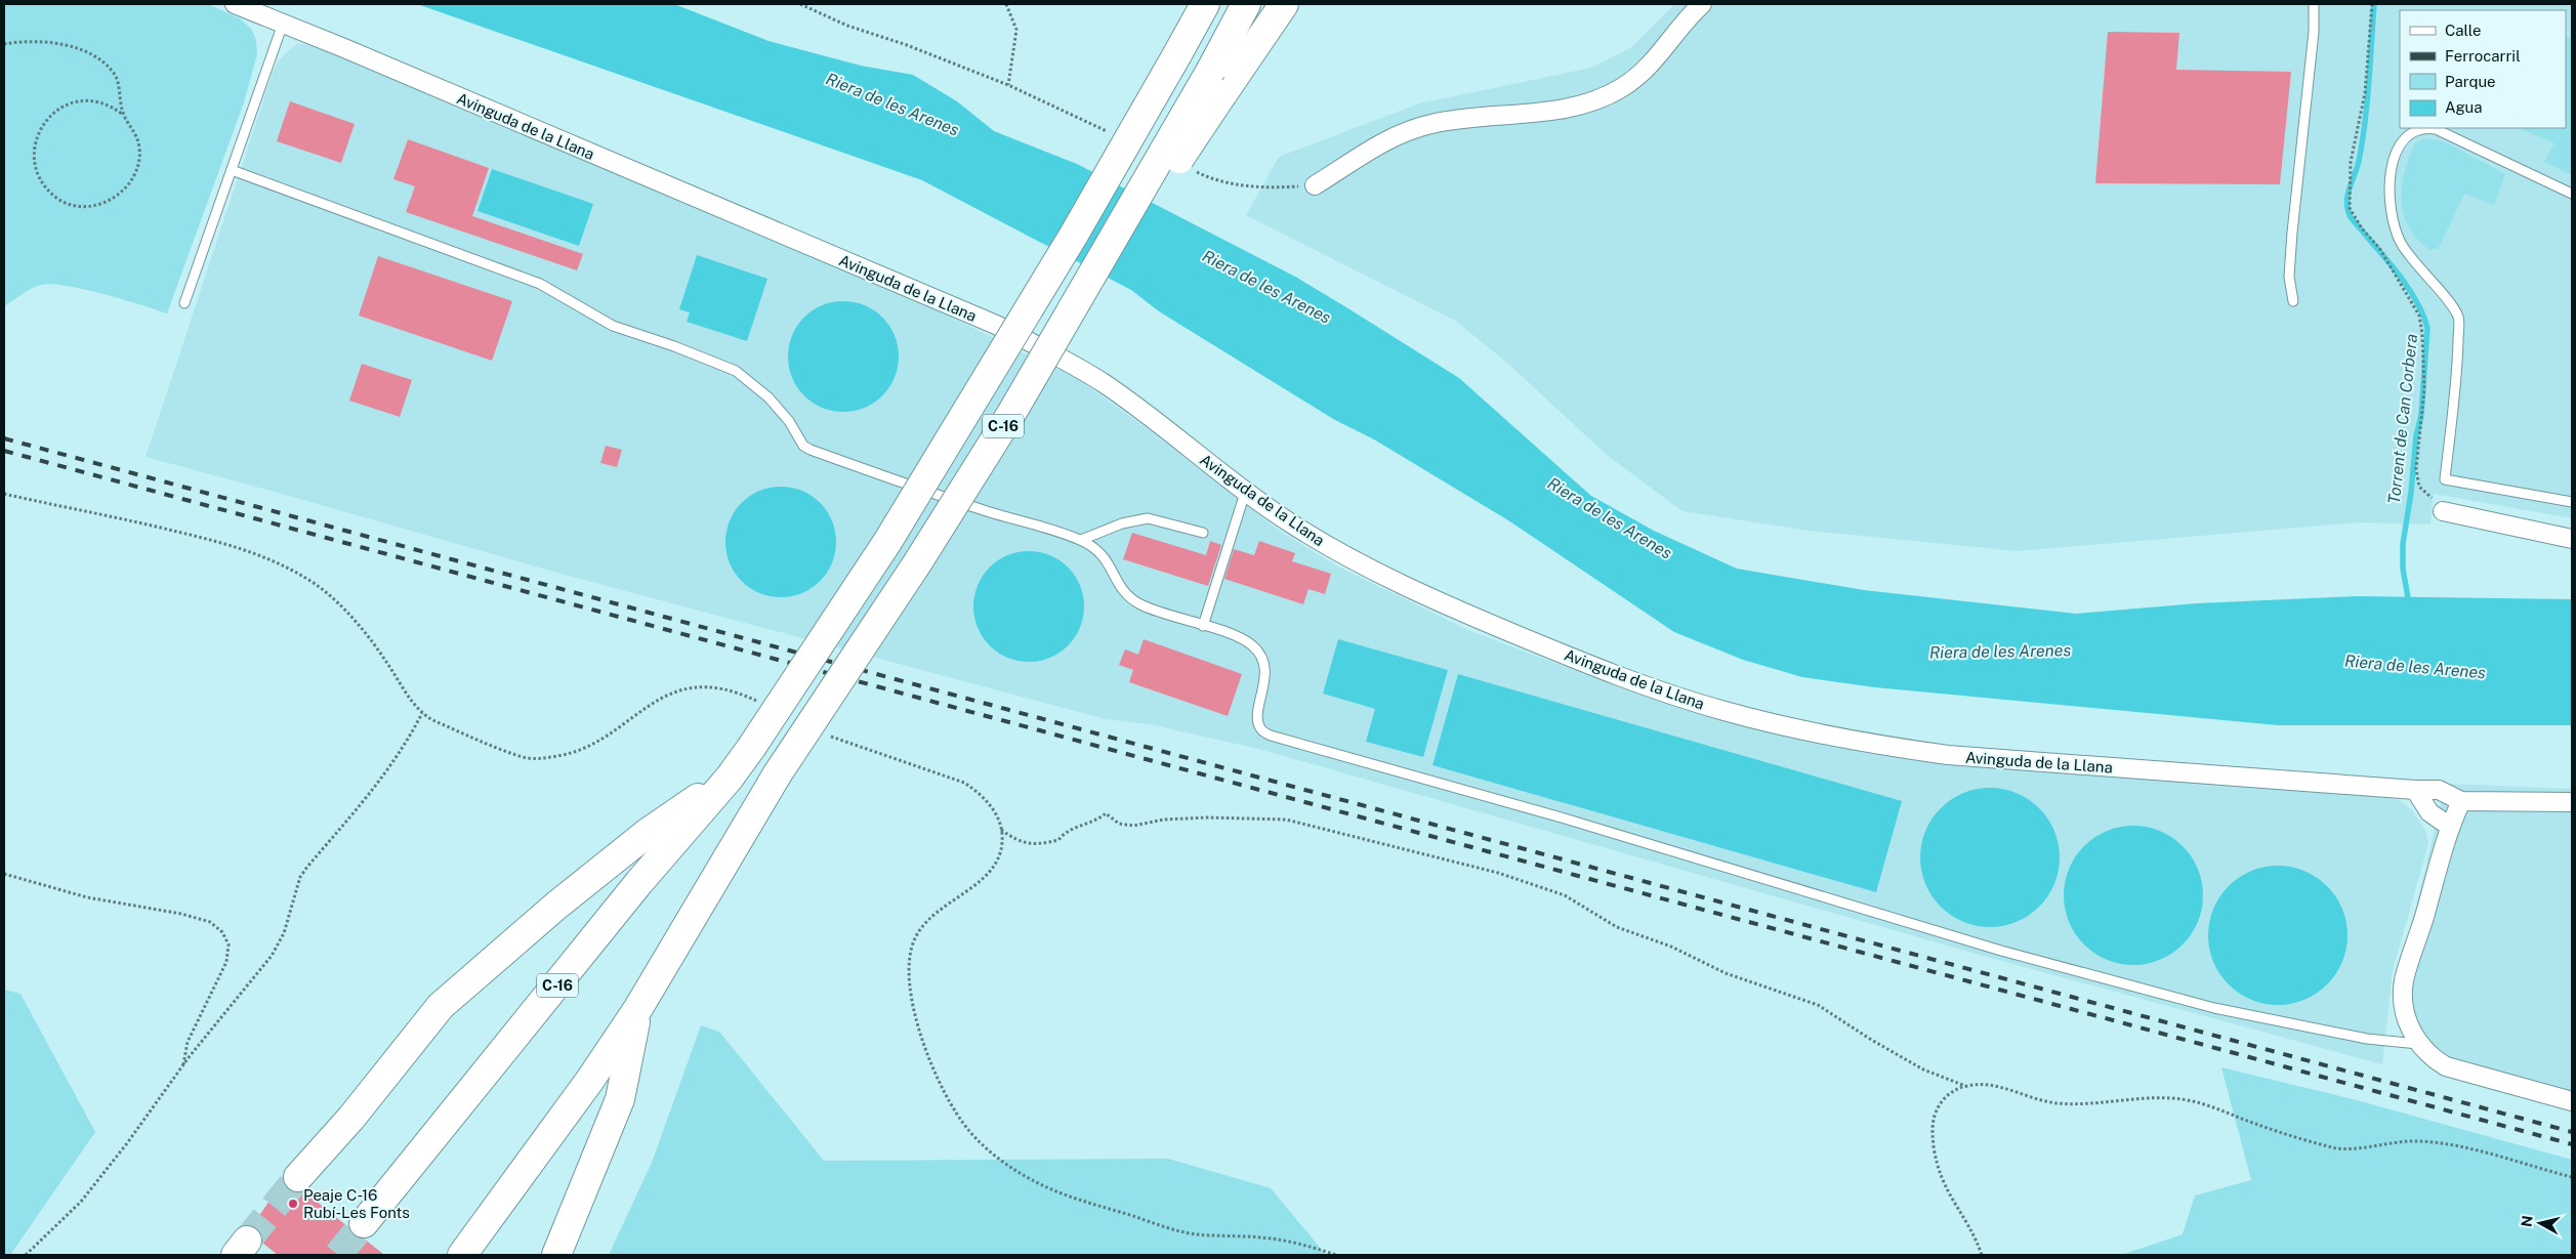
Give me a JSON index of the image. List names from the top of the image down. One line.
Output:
{"streets":{"highway":["C-16"],"street":["Avinguda de la Llana"]},"water":["Riera de les Arenes","Torrent de Can Corbera"],"places":["Peaje C-16 Rubí-Les Fonts"],"legend":["Calle","Ferrocarril","Parque","Agua"],"north":"left"}
